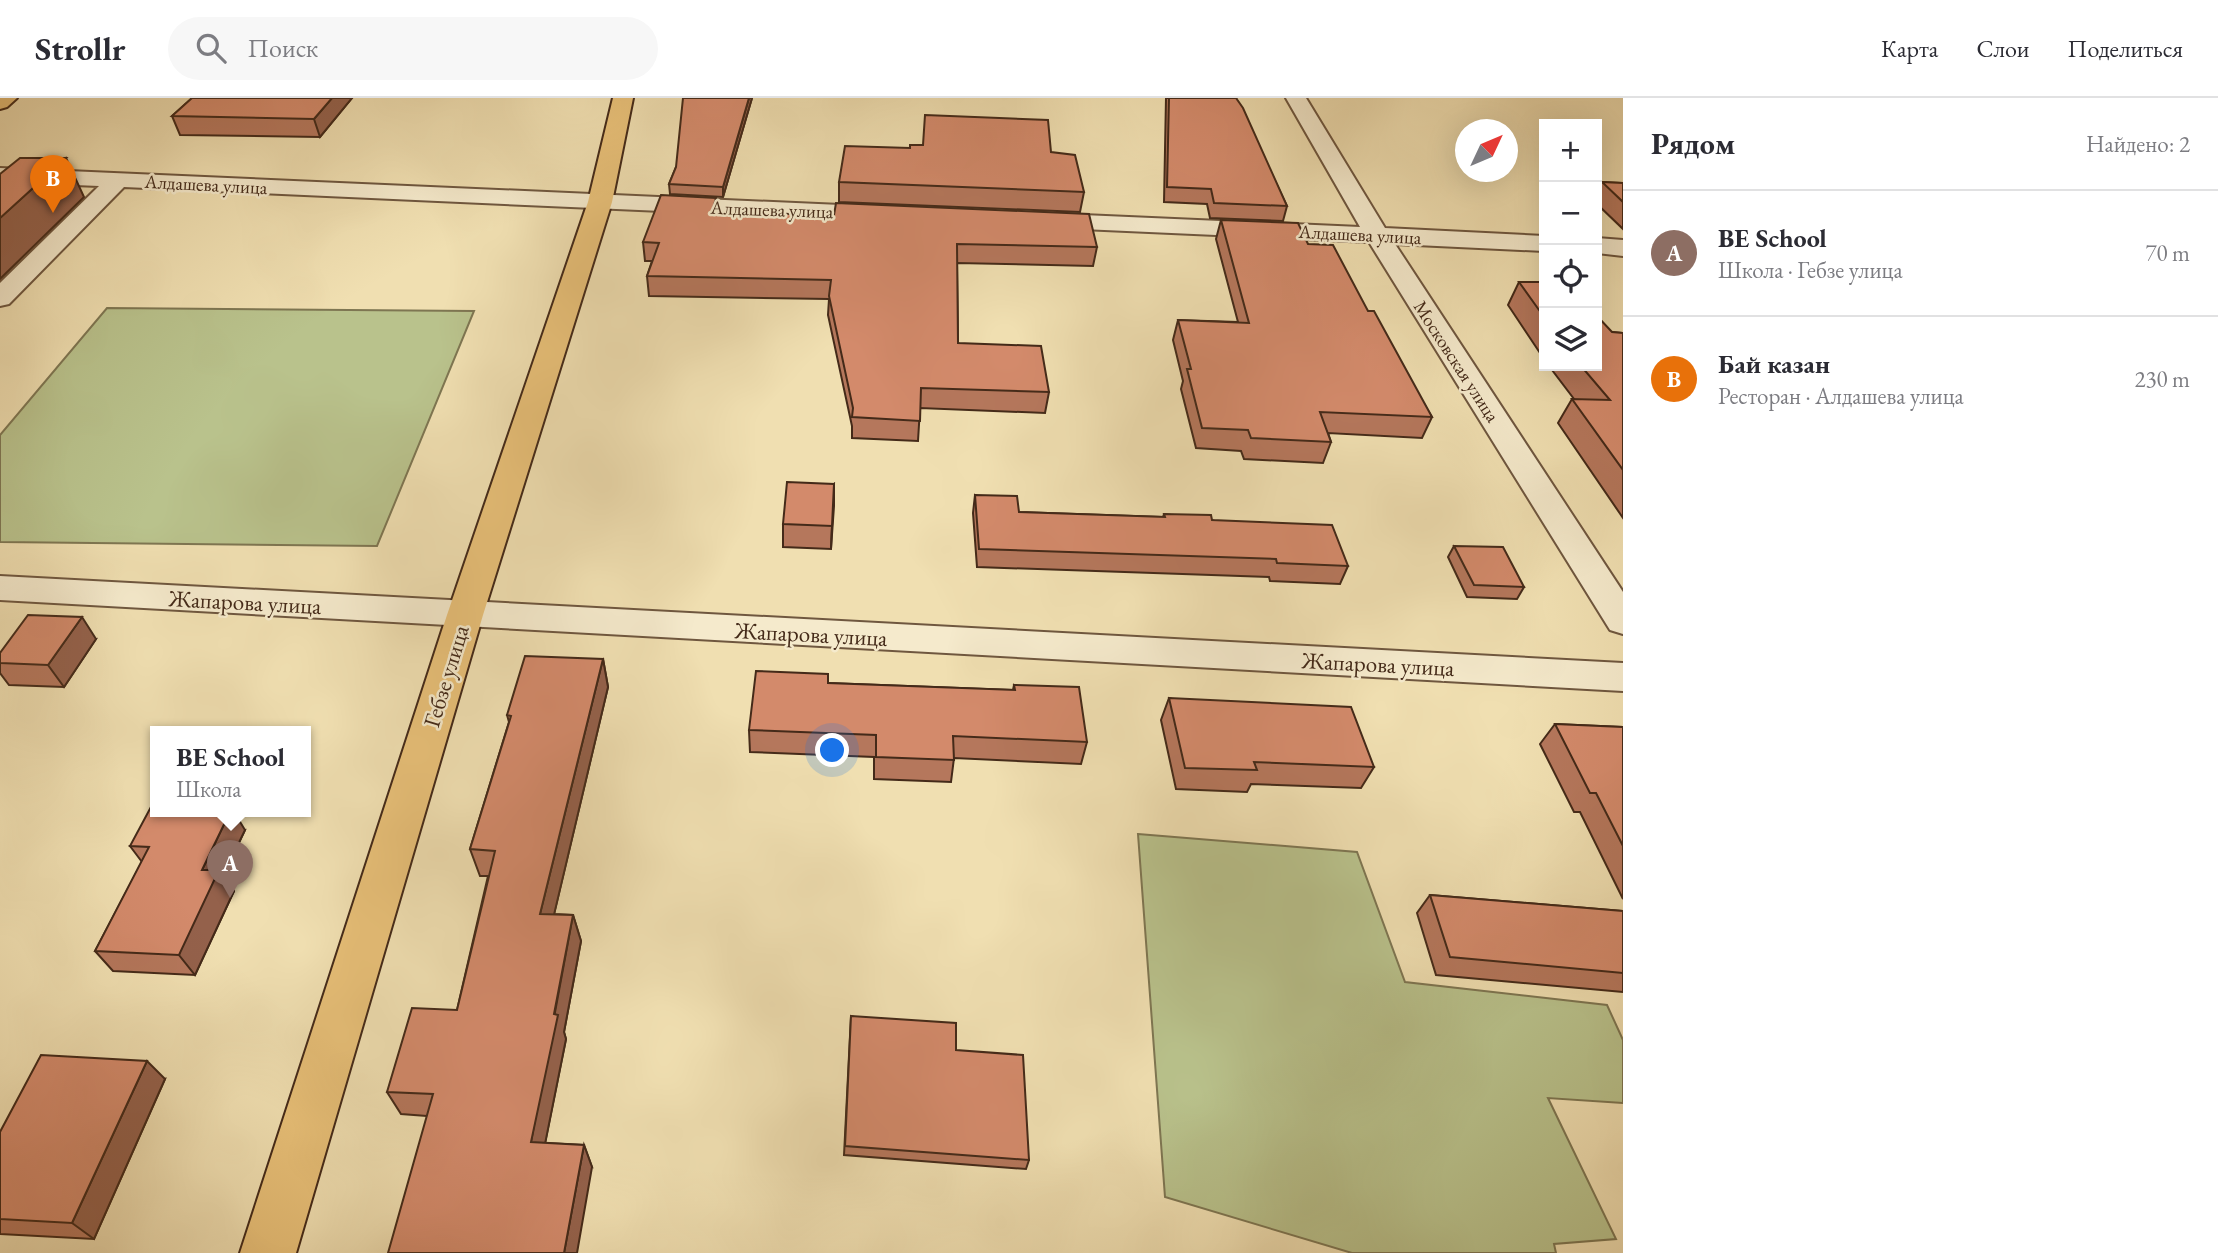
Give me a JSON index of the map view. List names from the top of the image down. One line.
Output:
{"streets":{"main road":["Гебзе улица"],"street":["Алдашева улица","Московская улица","Жапарова улица"]},"crossings":[["Алдашева улица","Московская улица"],["Алдашева улица","Гебзе улица"],["Жапарова улица","Гебзе улица"]],"north":"top right","page":{"header":"Strollr","search":"Поиск","nav":["Карта","Слои","Поделиться"],"heading":["Рядом","Найдено: 2"],"map_buttons":["+","−"],"pins":["B","A"],"list":[{"mark":"A","name":"BE School","note":"Школа · Гебзе улица","value":"70 m"},{"mark":"B","name":"Бай казан","note":"Ресторан · Алдашева улица","value":"230 m"}],"popup":["BE School","Школа"]}}
